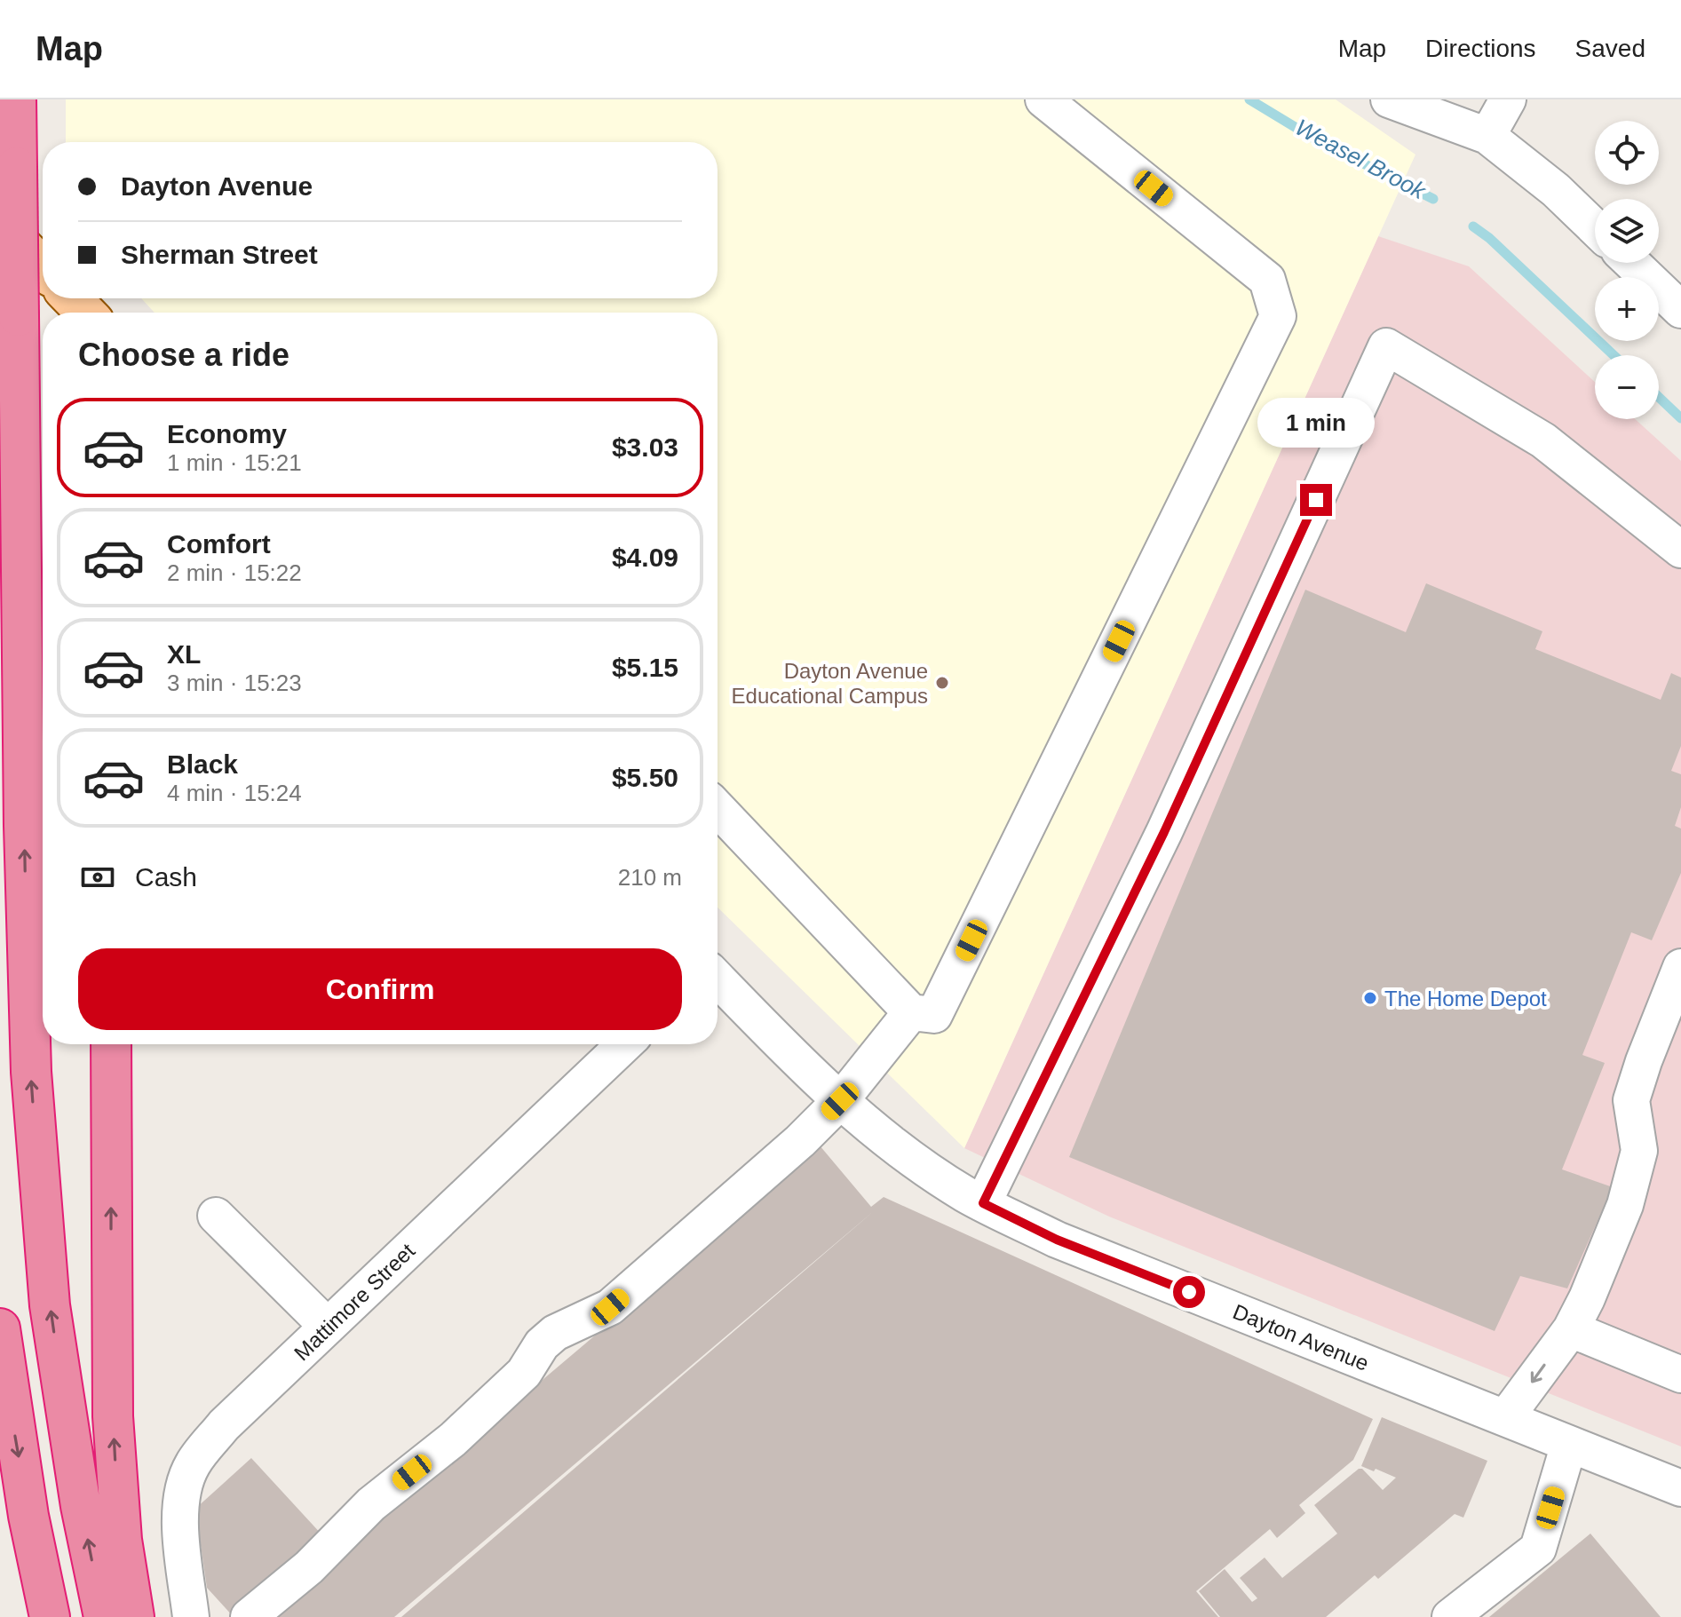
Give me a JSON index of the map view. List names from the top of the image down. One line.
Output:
{"streets":{"street":["Mattimore Street","Dayton Avenue"]},"water":["Weasel Brook"],"places":["Dayton Avenue Educational Campus","The Home Depot"],"page":{"header":"Map","nav":["Map","Directions","Saved"],"map_buttons":["+","−"],"banner":["Dayton Avenue","Sherman Street"],"heading":"Choose a ride","bubble":"1 min","list":[{"name":"Economy","note":"1 min · 15:21","value":"$3.03"},{"name":"Comfort","note":"2 min · 15:22","value":"$4.09"},{"name":"XL","note":"3 min · 15:23","value":"$5.15"},{"name":"Black","note":"4 min · 15:24","value":"$5.50"}],"pay":["Cash","210 m"],"buttons":"Confirm"}}
